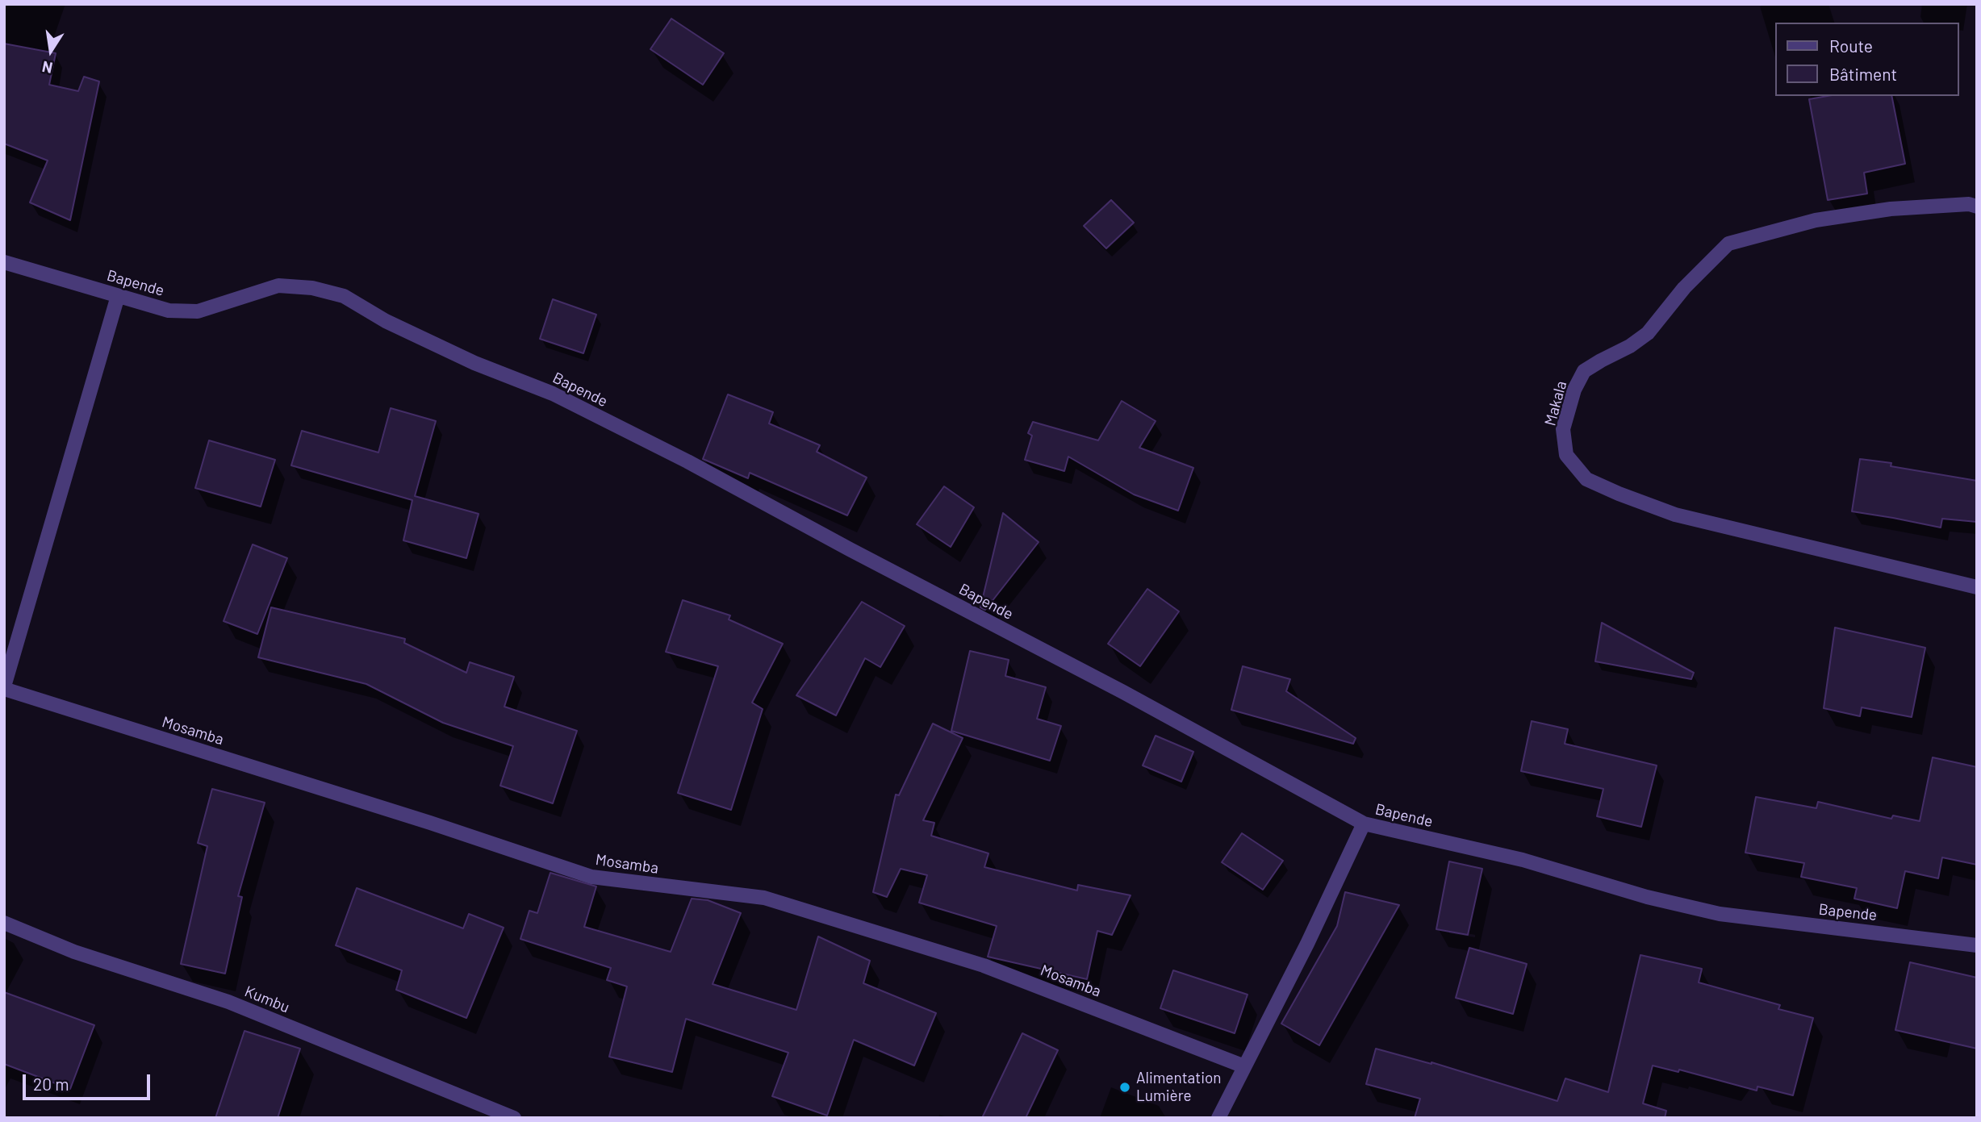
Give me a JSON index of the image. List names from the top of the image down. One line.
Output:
{"streets":{"street":["Bapende","Makala","Mosamba","Kumbu"]},"places":["Alimentation Lumière"],"legend":["Route","Bâtiment"],"scale_bar":"20 m","north":"bottom"}
